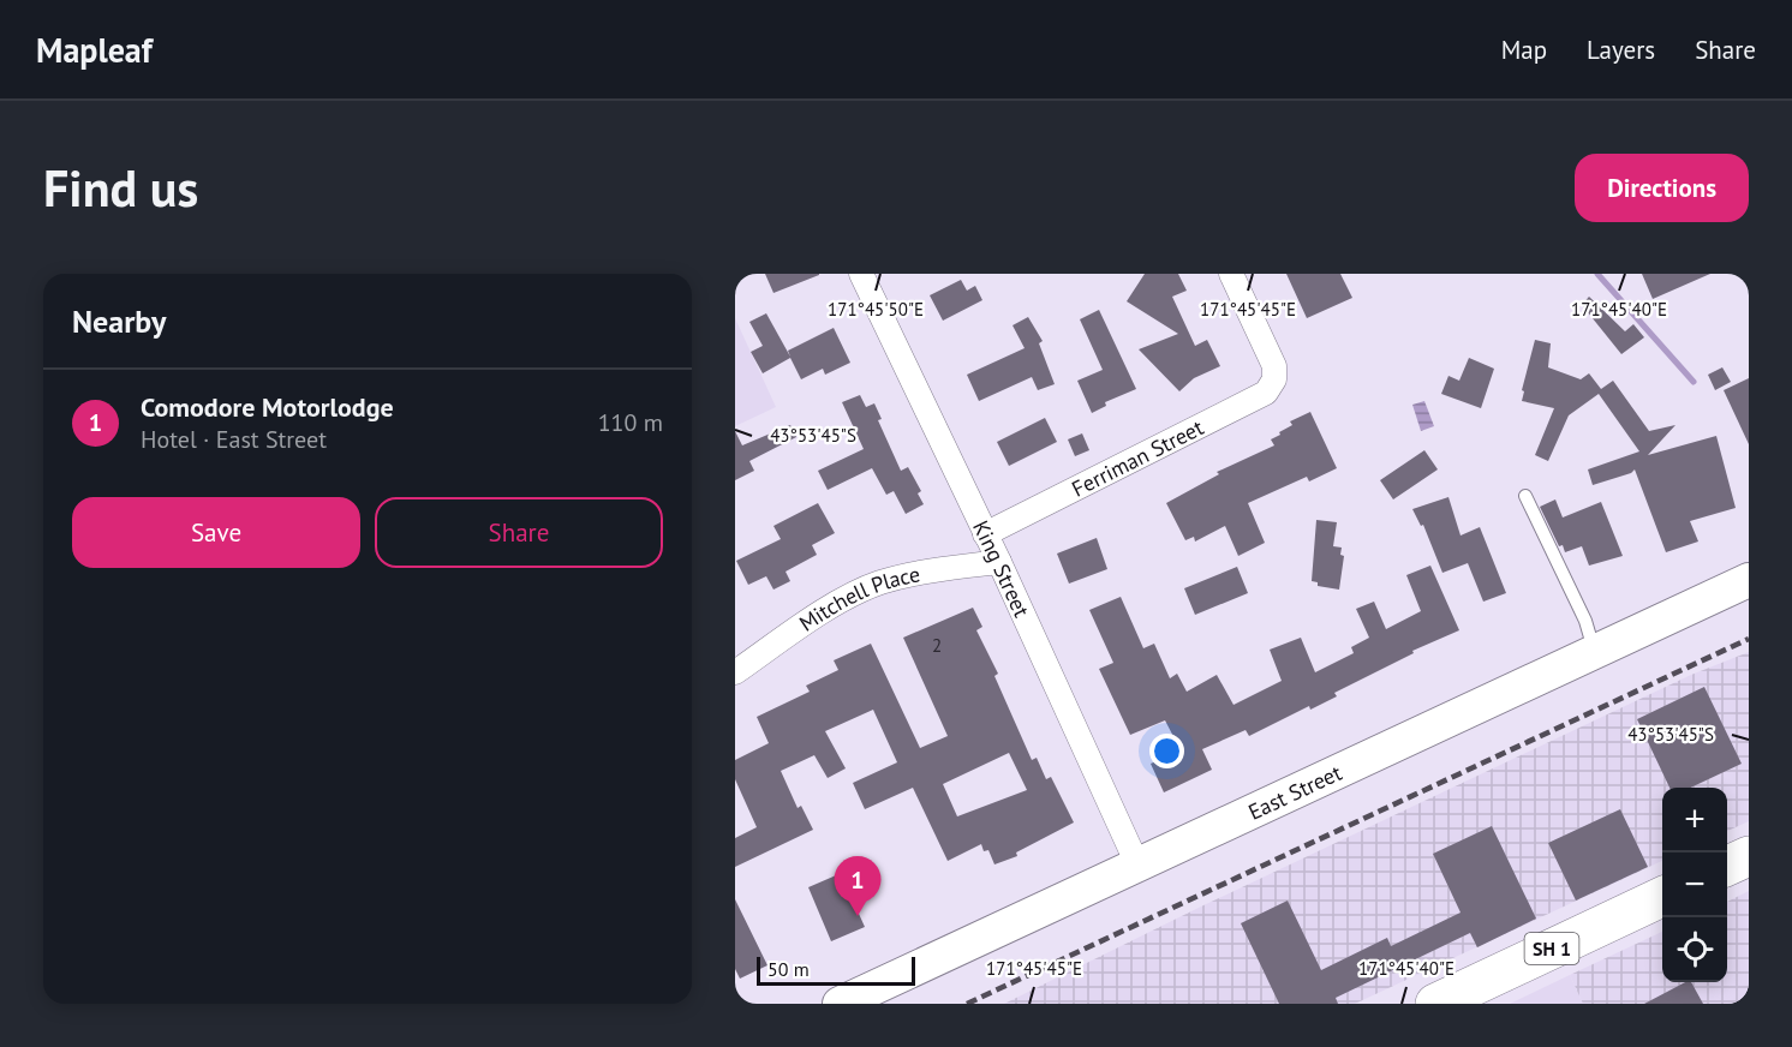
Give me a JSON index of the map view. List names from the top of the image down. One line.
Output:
{"streets":{"highway":["SH 1"],"main road":["East Street"],"street":["Ferriman Street","King Street","Mitchell Place"]},"crossings":[["Ferriman Street","King Street"],["King Street","Mitchell Place"],["King Street","East Street"]],"house_numbers":["2"],"scale_bar":"50 m","page":{"header":"Mapleaf","nav":["Map","Layers","Share"],"buttons":["Directions",["Save","Share"]],"title":"Find us","heading":"Nearby","list":[{"mark":"1","name":"Comodore Motorlodge","note":"Hotel · East Street","value":"110 m"}],"map_buttons":["+","−"],"pins":"1","scale":"50 m"},"coordinates":["171°45'50\"E","171°45'45\"E","171°45'40\"E","43°53'45\"S"]}
